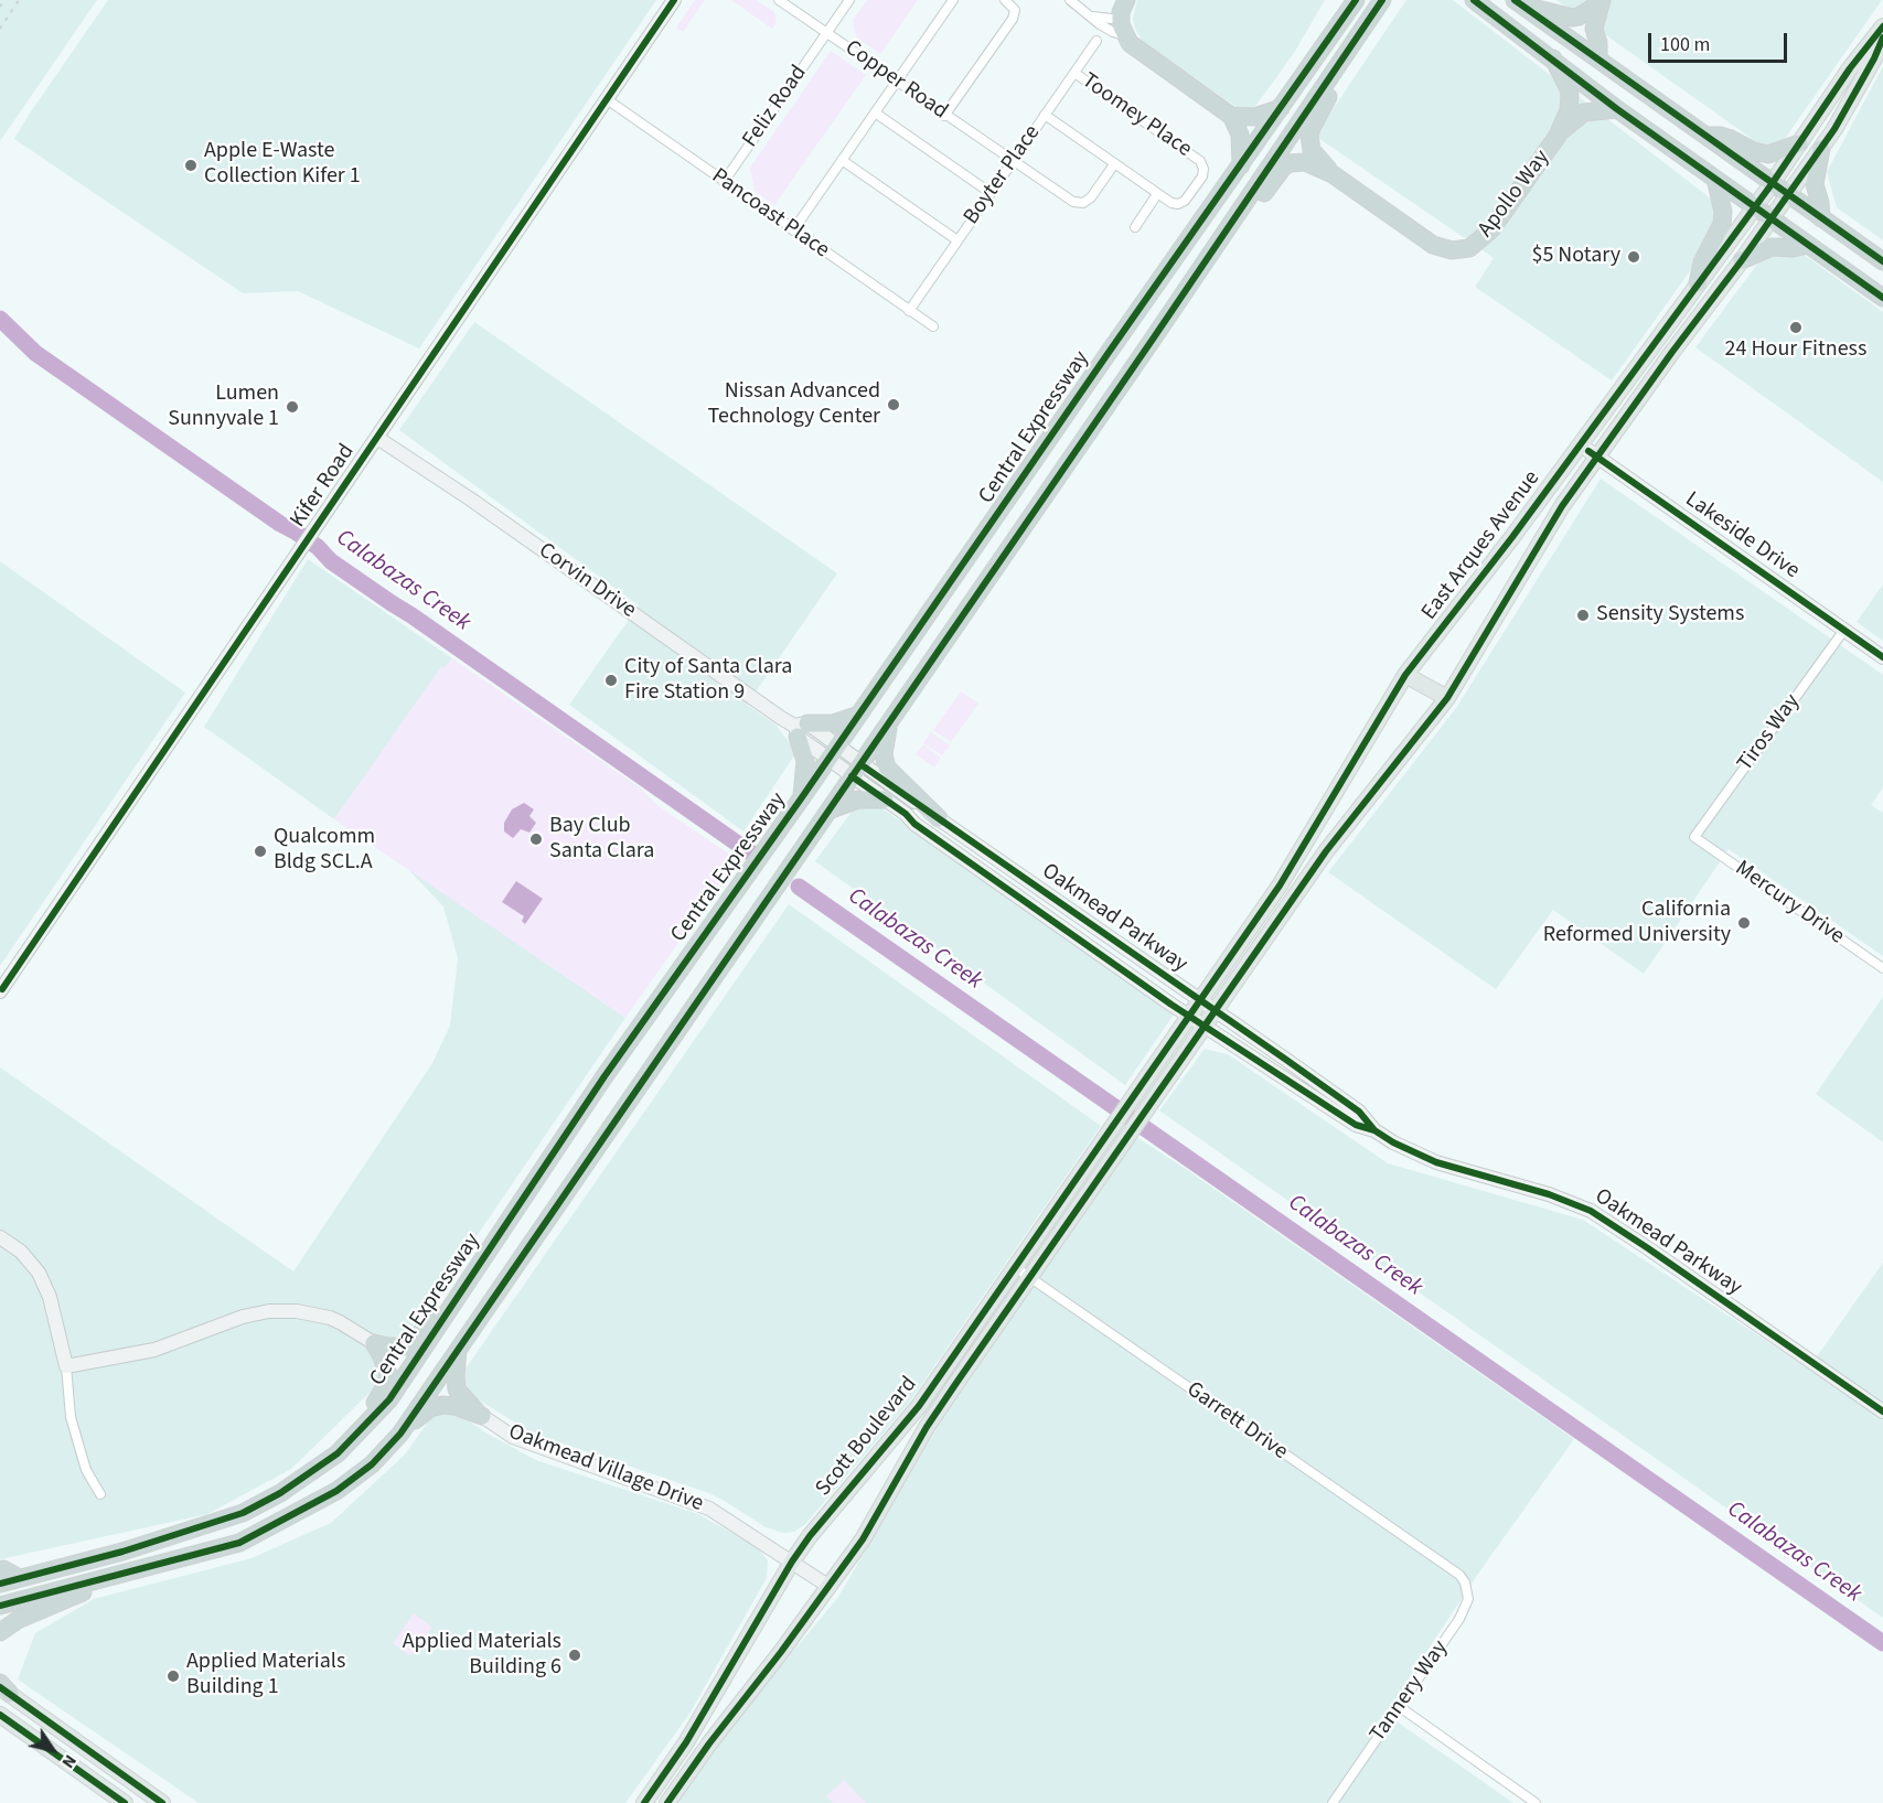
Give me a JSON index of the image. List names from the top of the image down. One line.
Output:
{"streets":{"highway":["Apollo Way","Central Expressway"],"main road":["Kifer Road","Lakeside Drive","East Arques Avenue","Corvin Drive","Oakmead Parkway","Scott Boulevard","Oakmead Village Drive"],"street":["Copper Road","Feliz Road","Toomey Place","Boyter Place","Pancoast Place","Tiros Way","Mercury Drive","Garrett Drive","Tannery Way"]},"crossings":[["Copper Road","Feliz Road"],["Copper Road","Toomey Place"],["Copper Road","Boyter Place"],["Feliz Road","Pancoast Place"],["Toomey Place","Boyter Place"],["Boyter Place","Pancoast Place"],["Pancoast Place","Kifer Road"],["Central Expressway","Corvin Drive"],["Central Expressway","Oakmead Parkway"],["Kifer Road","Corvin Drive"],["Lakeside Drive","East Arques Avenue"],["Lakeside Drive","Tiros Way"],["East Arques Avenue","Oakmead Parkway"],["East Arques Avenue","Scott Boulevard"],["Corvin Drive","Oakmead Parkway"],["Tiros Way","Mercury Drive"],["Garrett Drive","Scott Boulevard"],["Garrett Drive","Tannery Way"],["Scott Boulevard","Oakmead Village Drive"]],"water":["Calabazas Creek"],"places":["Apple E-Waste Collection Kifer 1","$5 Notary","24 Hour Fitness","Nissan Advanced Technology Center","Lumen Sunnyvale 1","Sensity Systems","City of Santa Clara Fire Station 9","Bay Club Santa Clara","Qualcomm Bldg SCL.A","California Reformed University","Applied Materials Building 6","Applied Materials Building 1"],"scale_bar":"100 m","north":"bottom right"}
